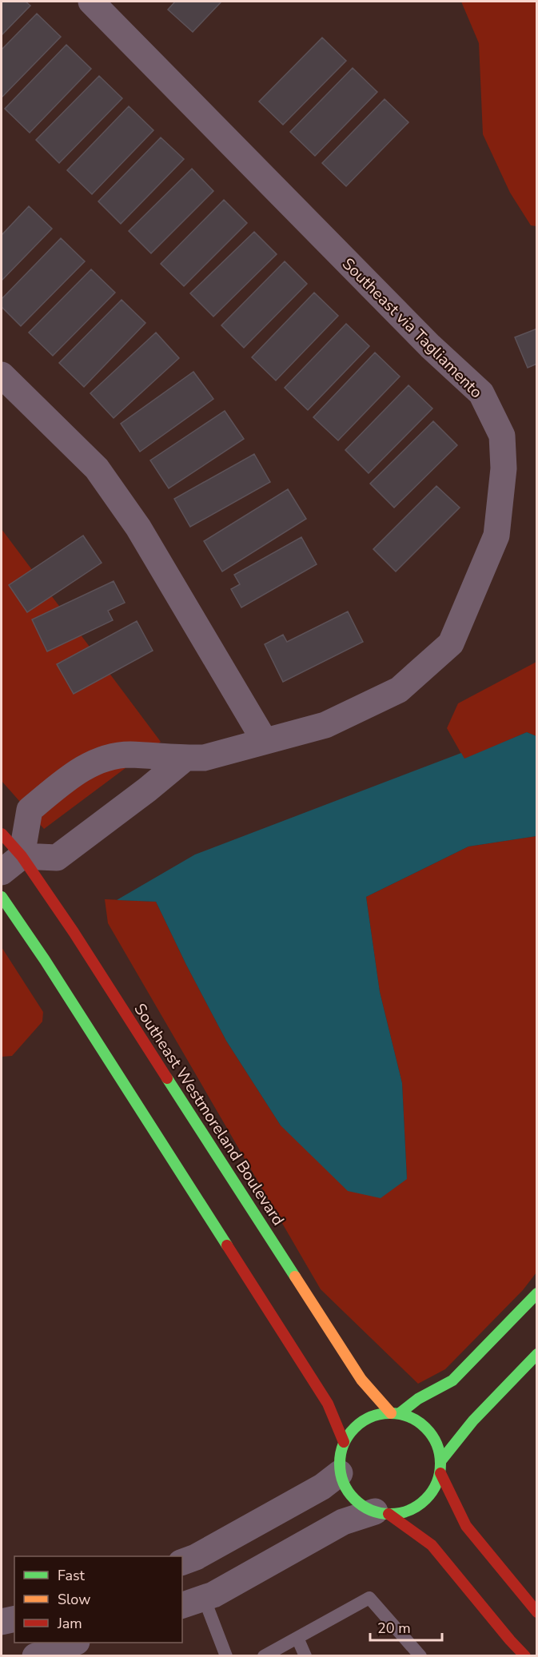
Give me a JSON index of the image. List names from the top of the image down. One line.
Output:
{"streets":{"street":["Southeast via Tagliamento","Southeast Westmoreland Boulevard"]},"crossings":[["Southeast via Tagliamento","Southeast Westmoreland Boulevard"]],"legend":["Fast","Slow","Jam"],"scale_bar":"20 m"}
